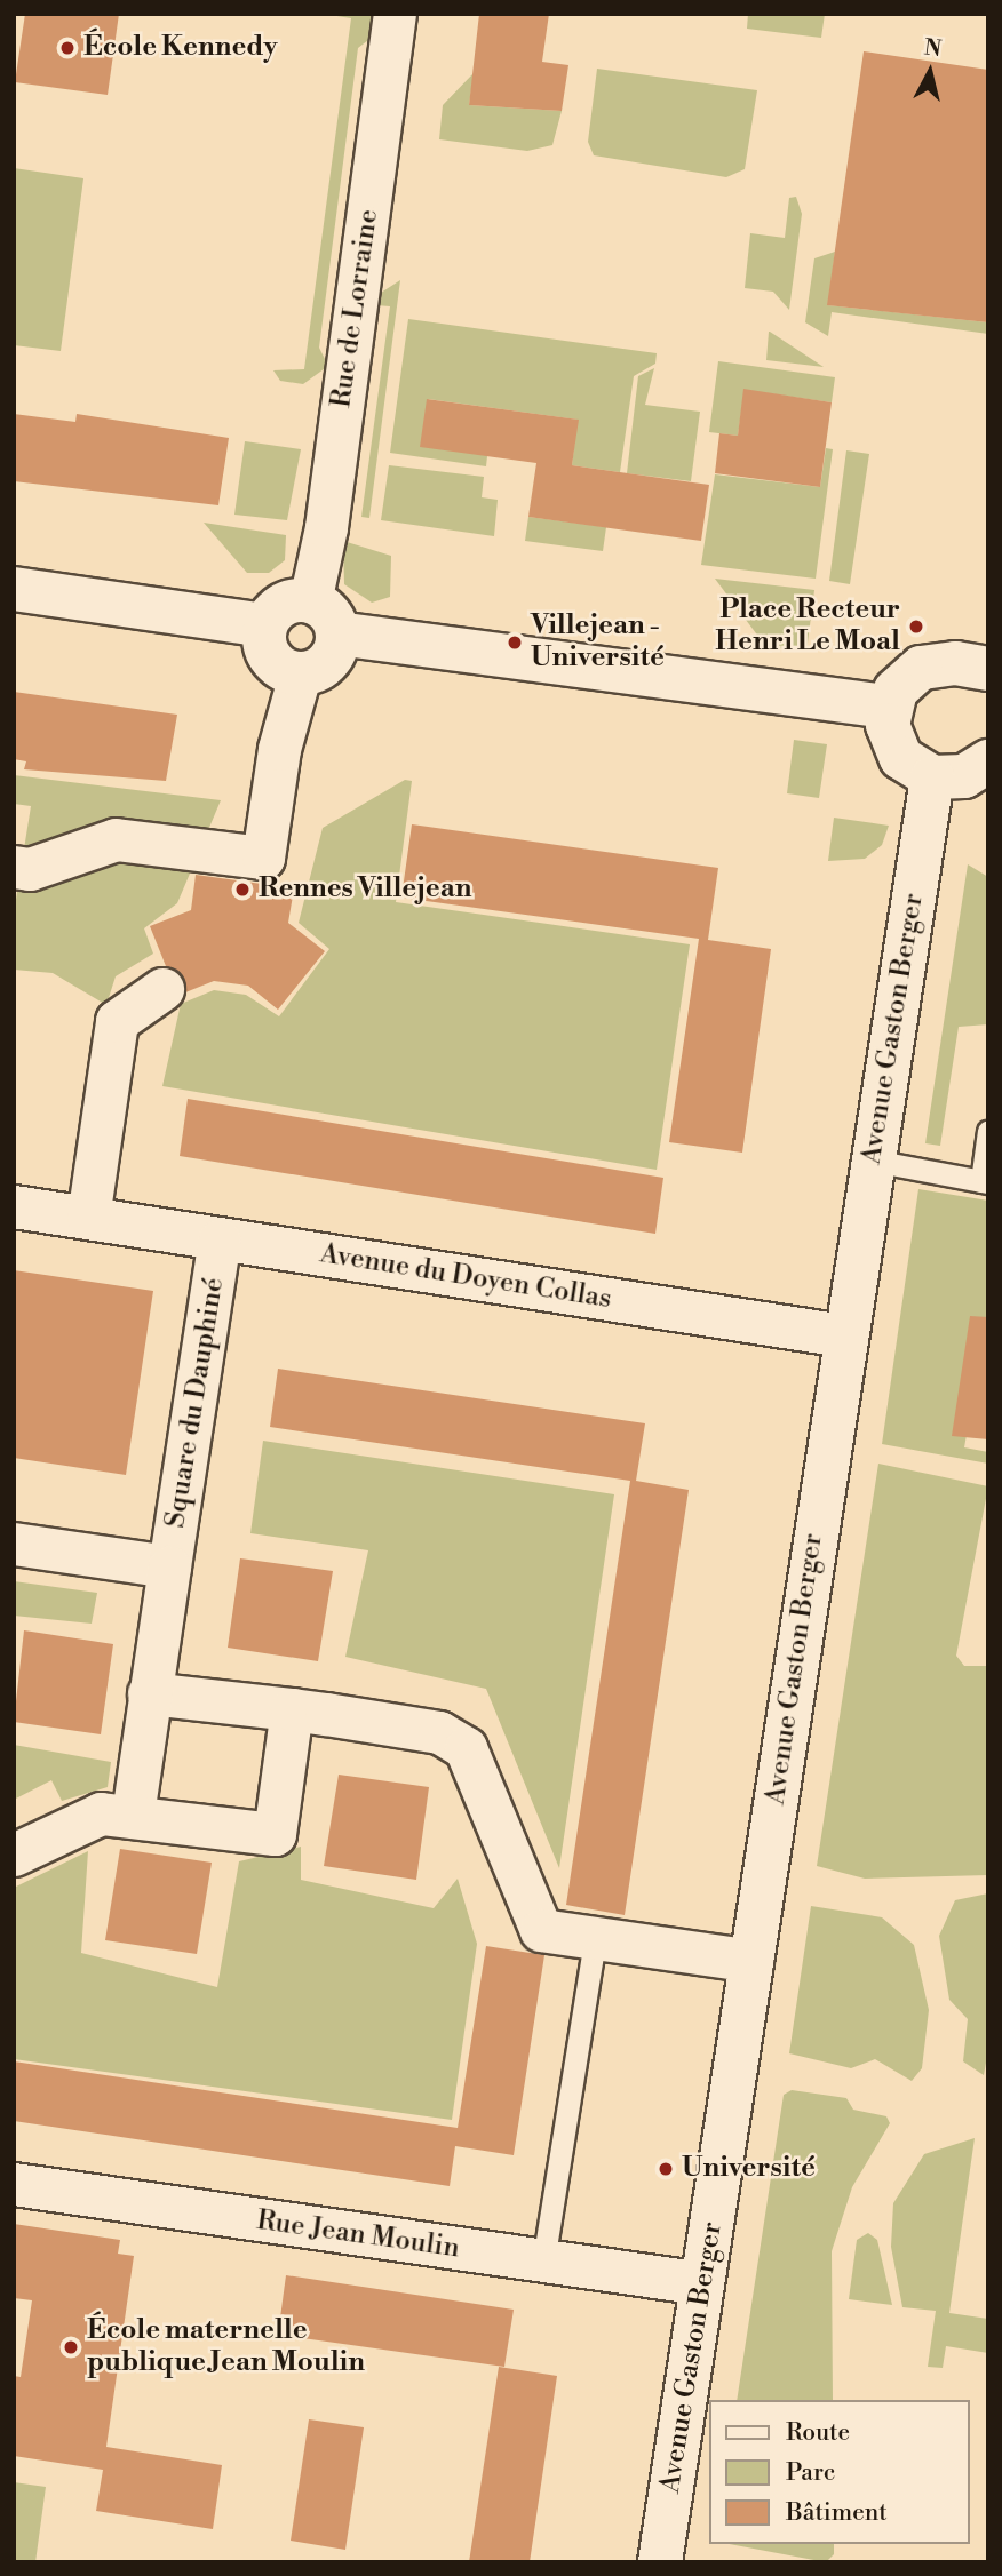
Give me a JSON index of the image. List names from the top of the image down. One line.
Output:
{"streets":{"street":["Rue de Lorraine","Avenue Gaston Berger","Avenue du Doyen Collas","Square du Dauphiné","Rue Jean Moulin"]},"crossings":[["Avenue Gaston Berger","Avenue du Doyen Collas"],["Avenue Gaston Berger","Rue Jean Moulin"],["Avenue du Doyen Collas","Square du Dauphiné"]],"places":["École Kennedy","Place Recteur Henri Le Moal","Villejean - Université","Rennes Villejean","Université","École maternelle publique Jean Moulin"],"legend":["Route","Parc","Bâtiment"],"north":"top"}
